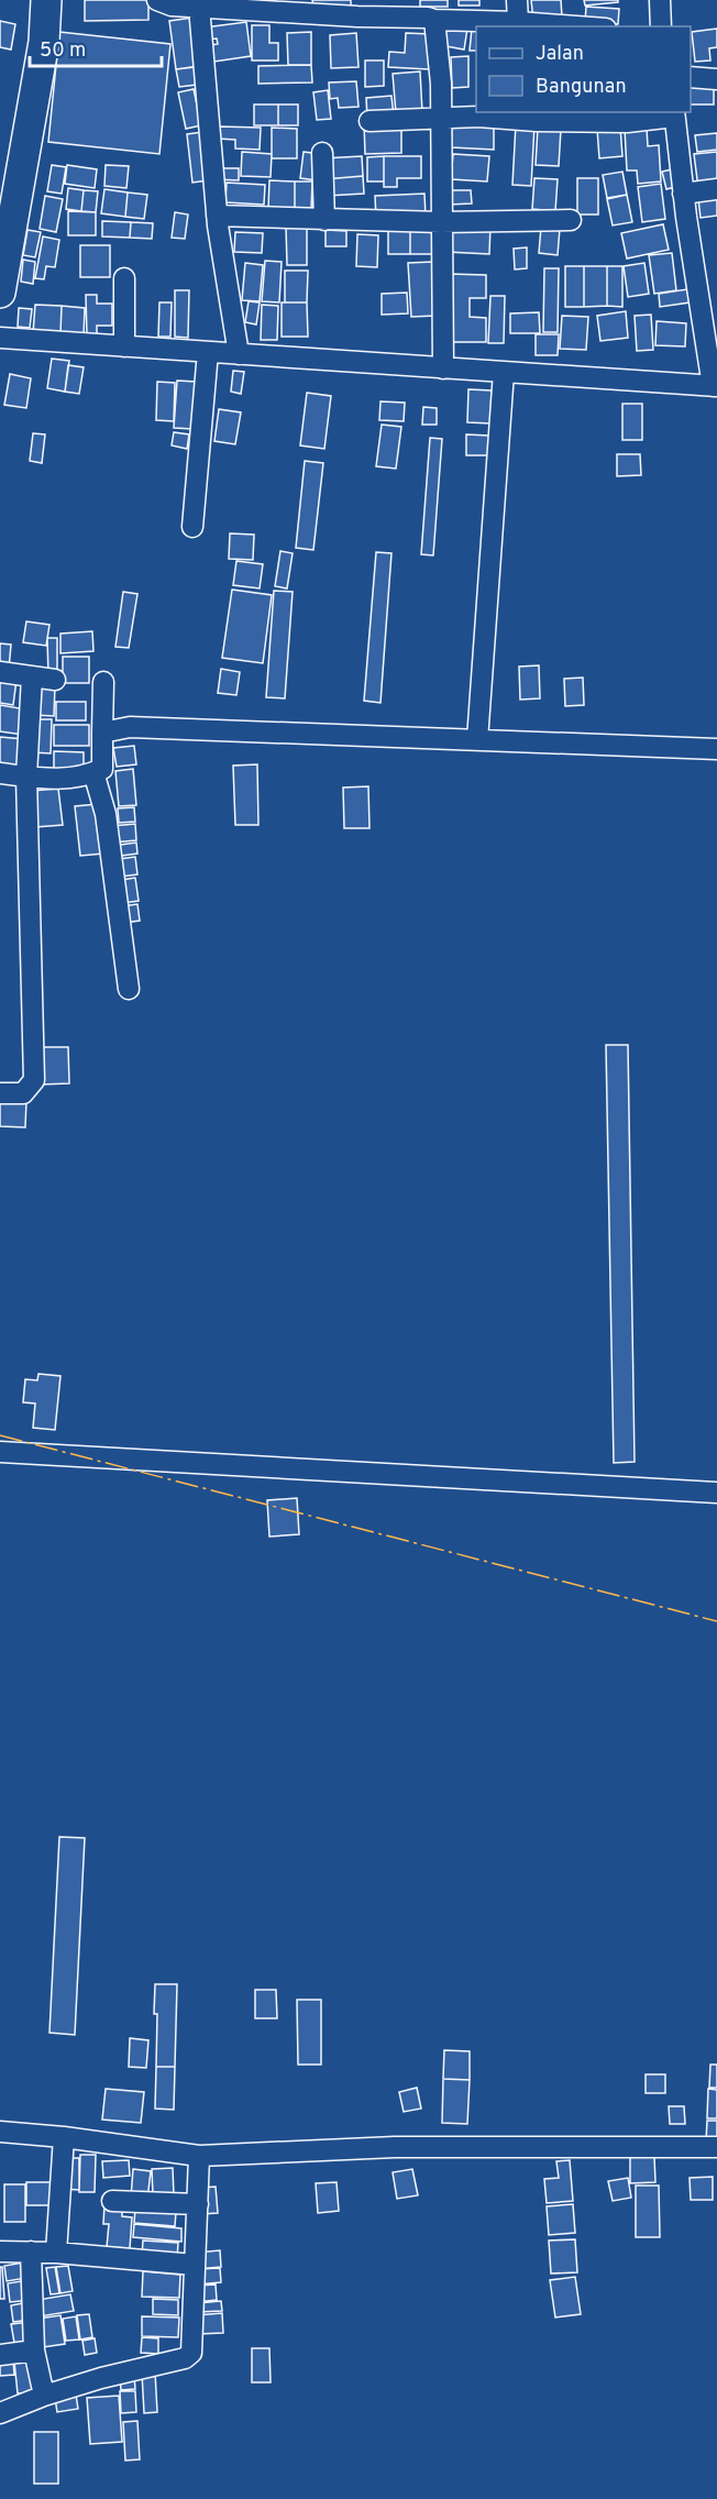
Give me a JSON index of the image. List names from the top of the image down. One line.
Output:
{"legend":["Jalan","Bangunan"],"scale_bar":"50 m"}
